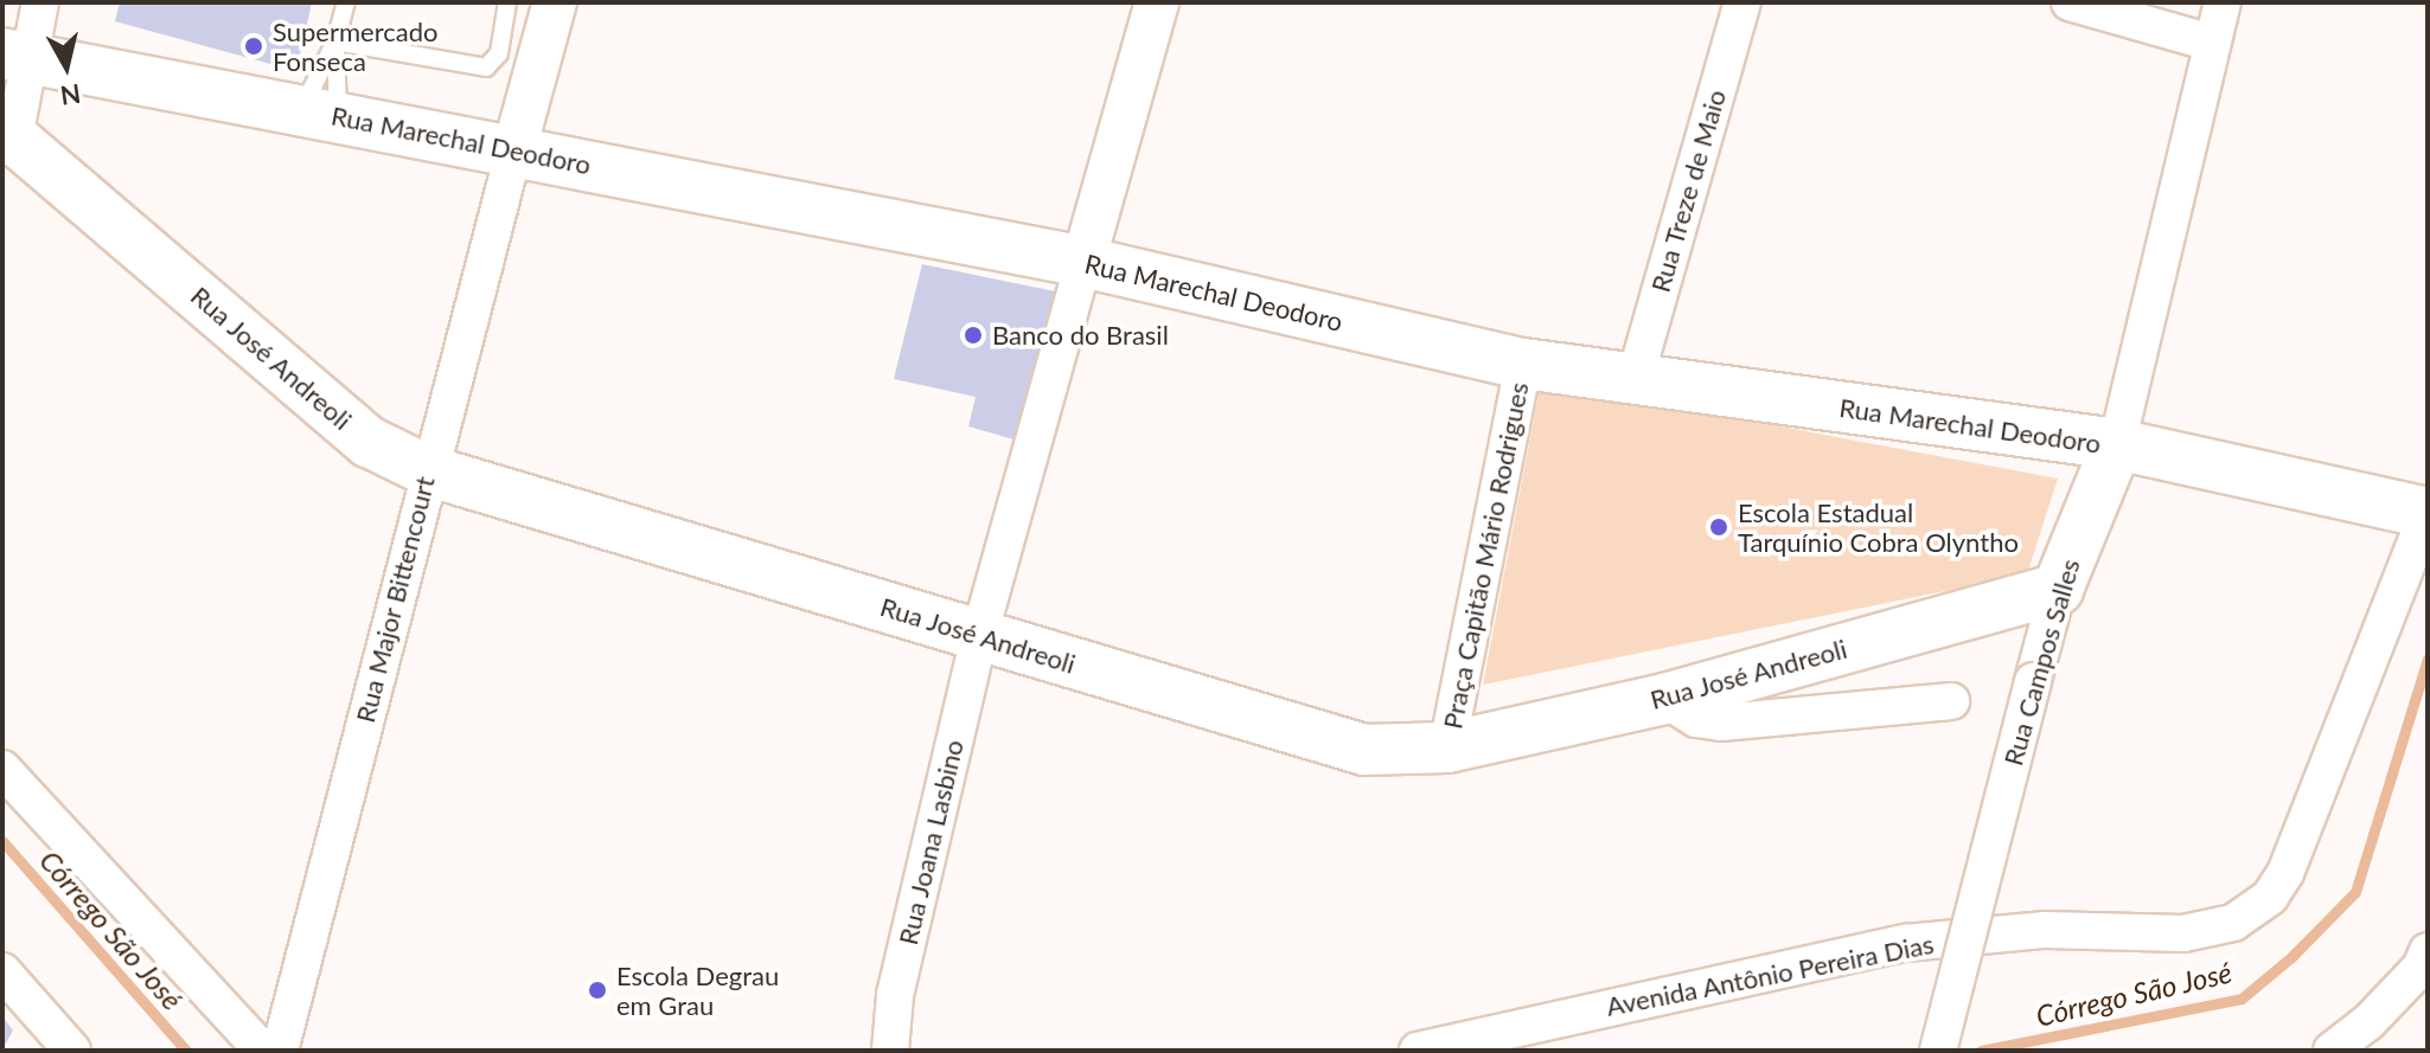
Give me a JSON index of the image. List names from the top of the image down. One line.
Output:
{"streets":{"main road":["Rua Marechal Deodoro","Rua José Andreoli","Rua Campos Salles"],"street":["Rua Treze de Maio","Praça Capitão Mário Rodrigues","Rua Major Bittencourt","Rua Joana Lasbino","Avenida Antônio Pereira Dias"]},"crossings":[["Rua Marechal Deodoro","Rua Treze de Maio"],["Rua Marechal Deodoro","Praça Capitão Mário Rodrigues"],["Rua Marechal Deodoro","Rua Major Bittencourt"],["Rua Marechal Deodoro","Rua Campos Salles"],["Rua Marechal Deodoro","Rua Joana Lasbino"],["Rua Marechal Deodoro","Avenida Antônio Pereira Dias"],["Rua José Andreoli","Praça Capitão Mário Rodrigues"],["Rua José Andreoli","Rua Major Bittencourt"],["Rua José Andreoli","Rua Campos Salles"],["Rua José Andreoli","Rua Joana Lasbino"]],"water":["Córrego São José"],"places":["Supermercado Fonseca","Banco do Brasil","Escola Estadual Tarquínio Cobra Olyntho","Escola Degrau em Grau"],"north":"bottom"}
